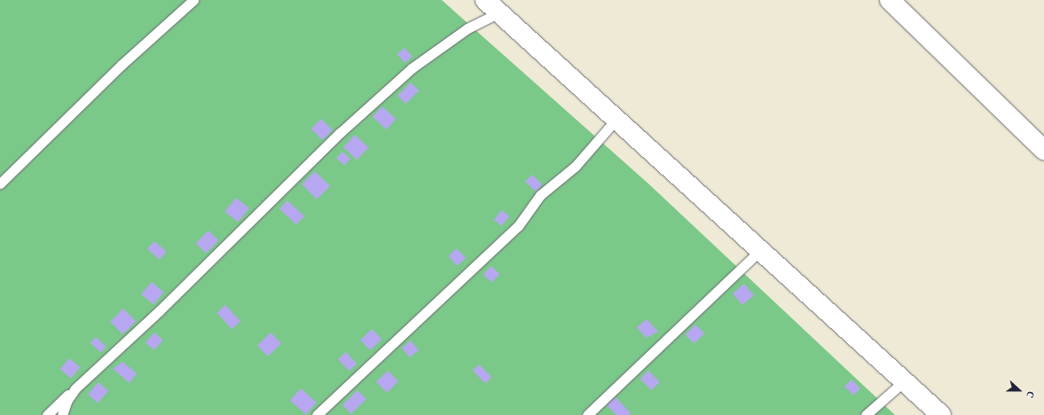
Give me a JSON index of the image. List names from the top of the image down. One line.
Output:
{"north":"right"}
